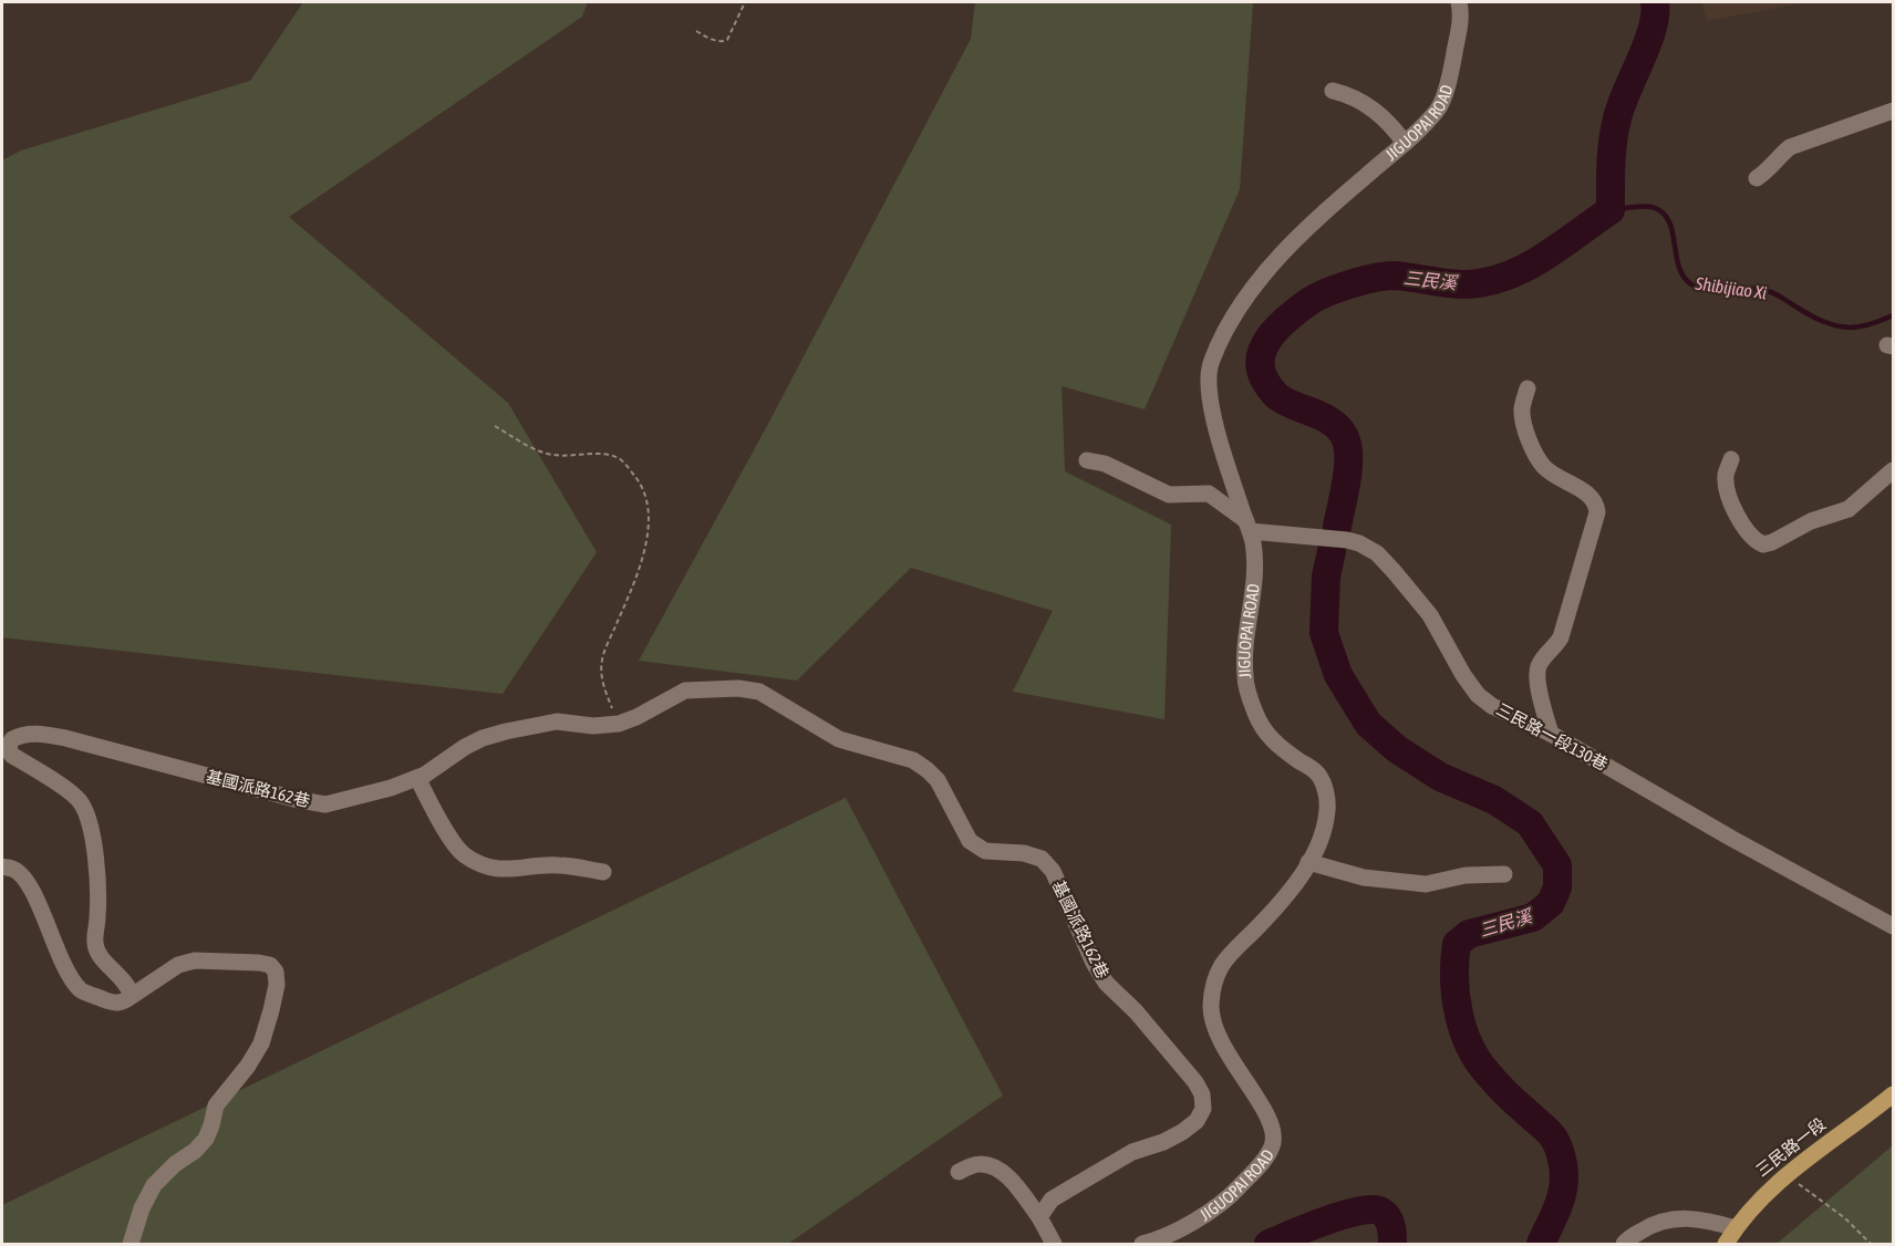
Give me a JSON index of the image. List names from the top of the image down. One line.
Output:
{"streets":{"main road":["三民路一段"],"street":["JIGUOPAI ROAD","三民路一段130巷","基國派路162巷"]},"crossings":[["JIGUOPAI ROAD","三民路一段130巷"]],"water":["三民溪","Shibijiao Xi"]}
